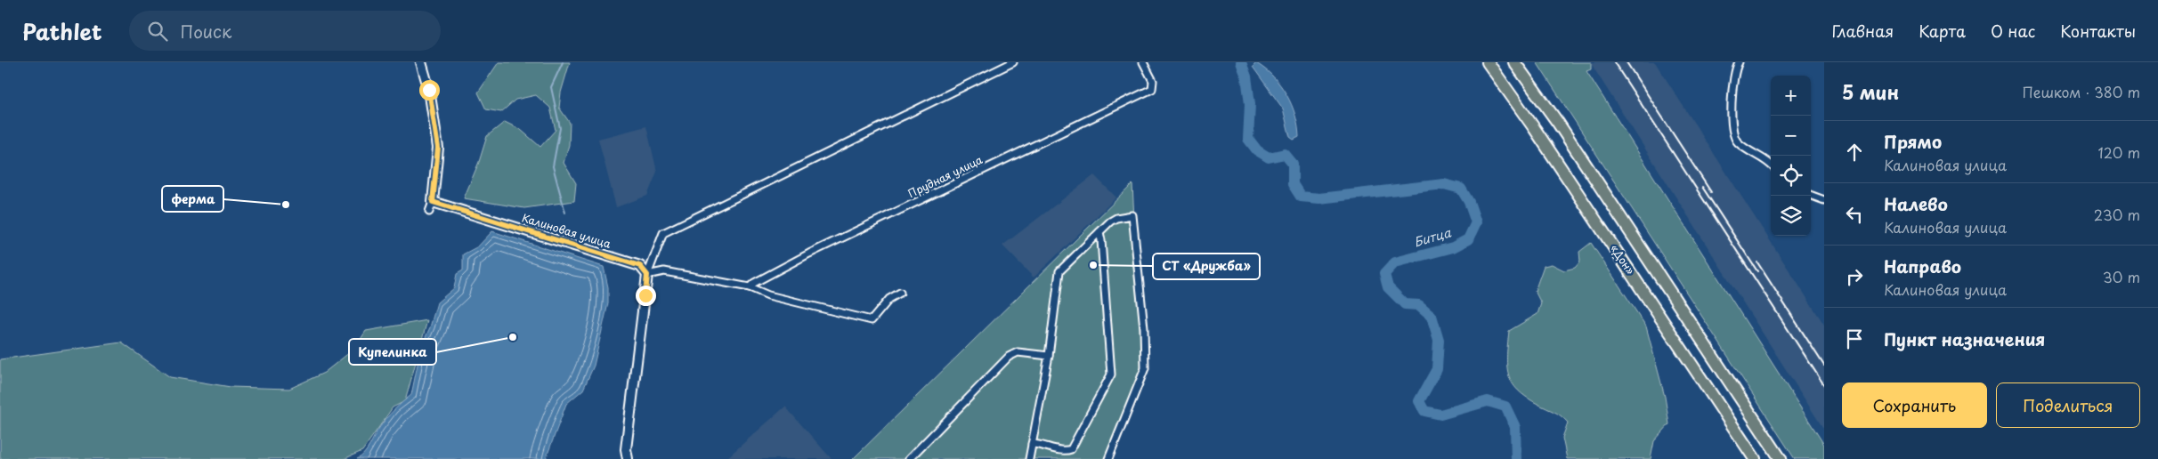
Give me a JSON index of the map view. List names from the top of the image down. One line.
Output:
{"streets":{"highway":["«Дон»"],"street":["Прудная улица","Калиновая улица"]},"water":["Битца"],"places":["ферма","СТ «Дружба»","Купелинка"],"page":{"header":"Pathlet","search":"Поиск","nav":["Главная","Карта","О нас","Контакты"],"heading":["5 мин","Пешком · 380 m"],"map_buttons":["+","−"],"list":[["Прямо","Калиновая улица","120 m"],["Налево","Калиновая улица","230 m"],["Направо","Калиновая улица","30 m"],"Пункт назначения"],"buttons":["Сохранить","Поделиться"]}}
